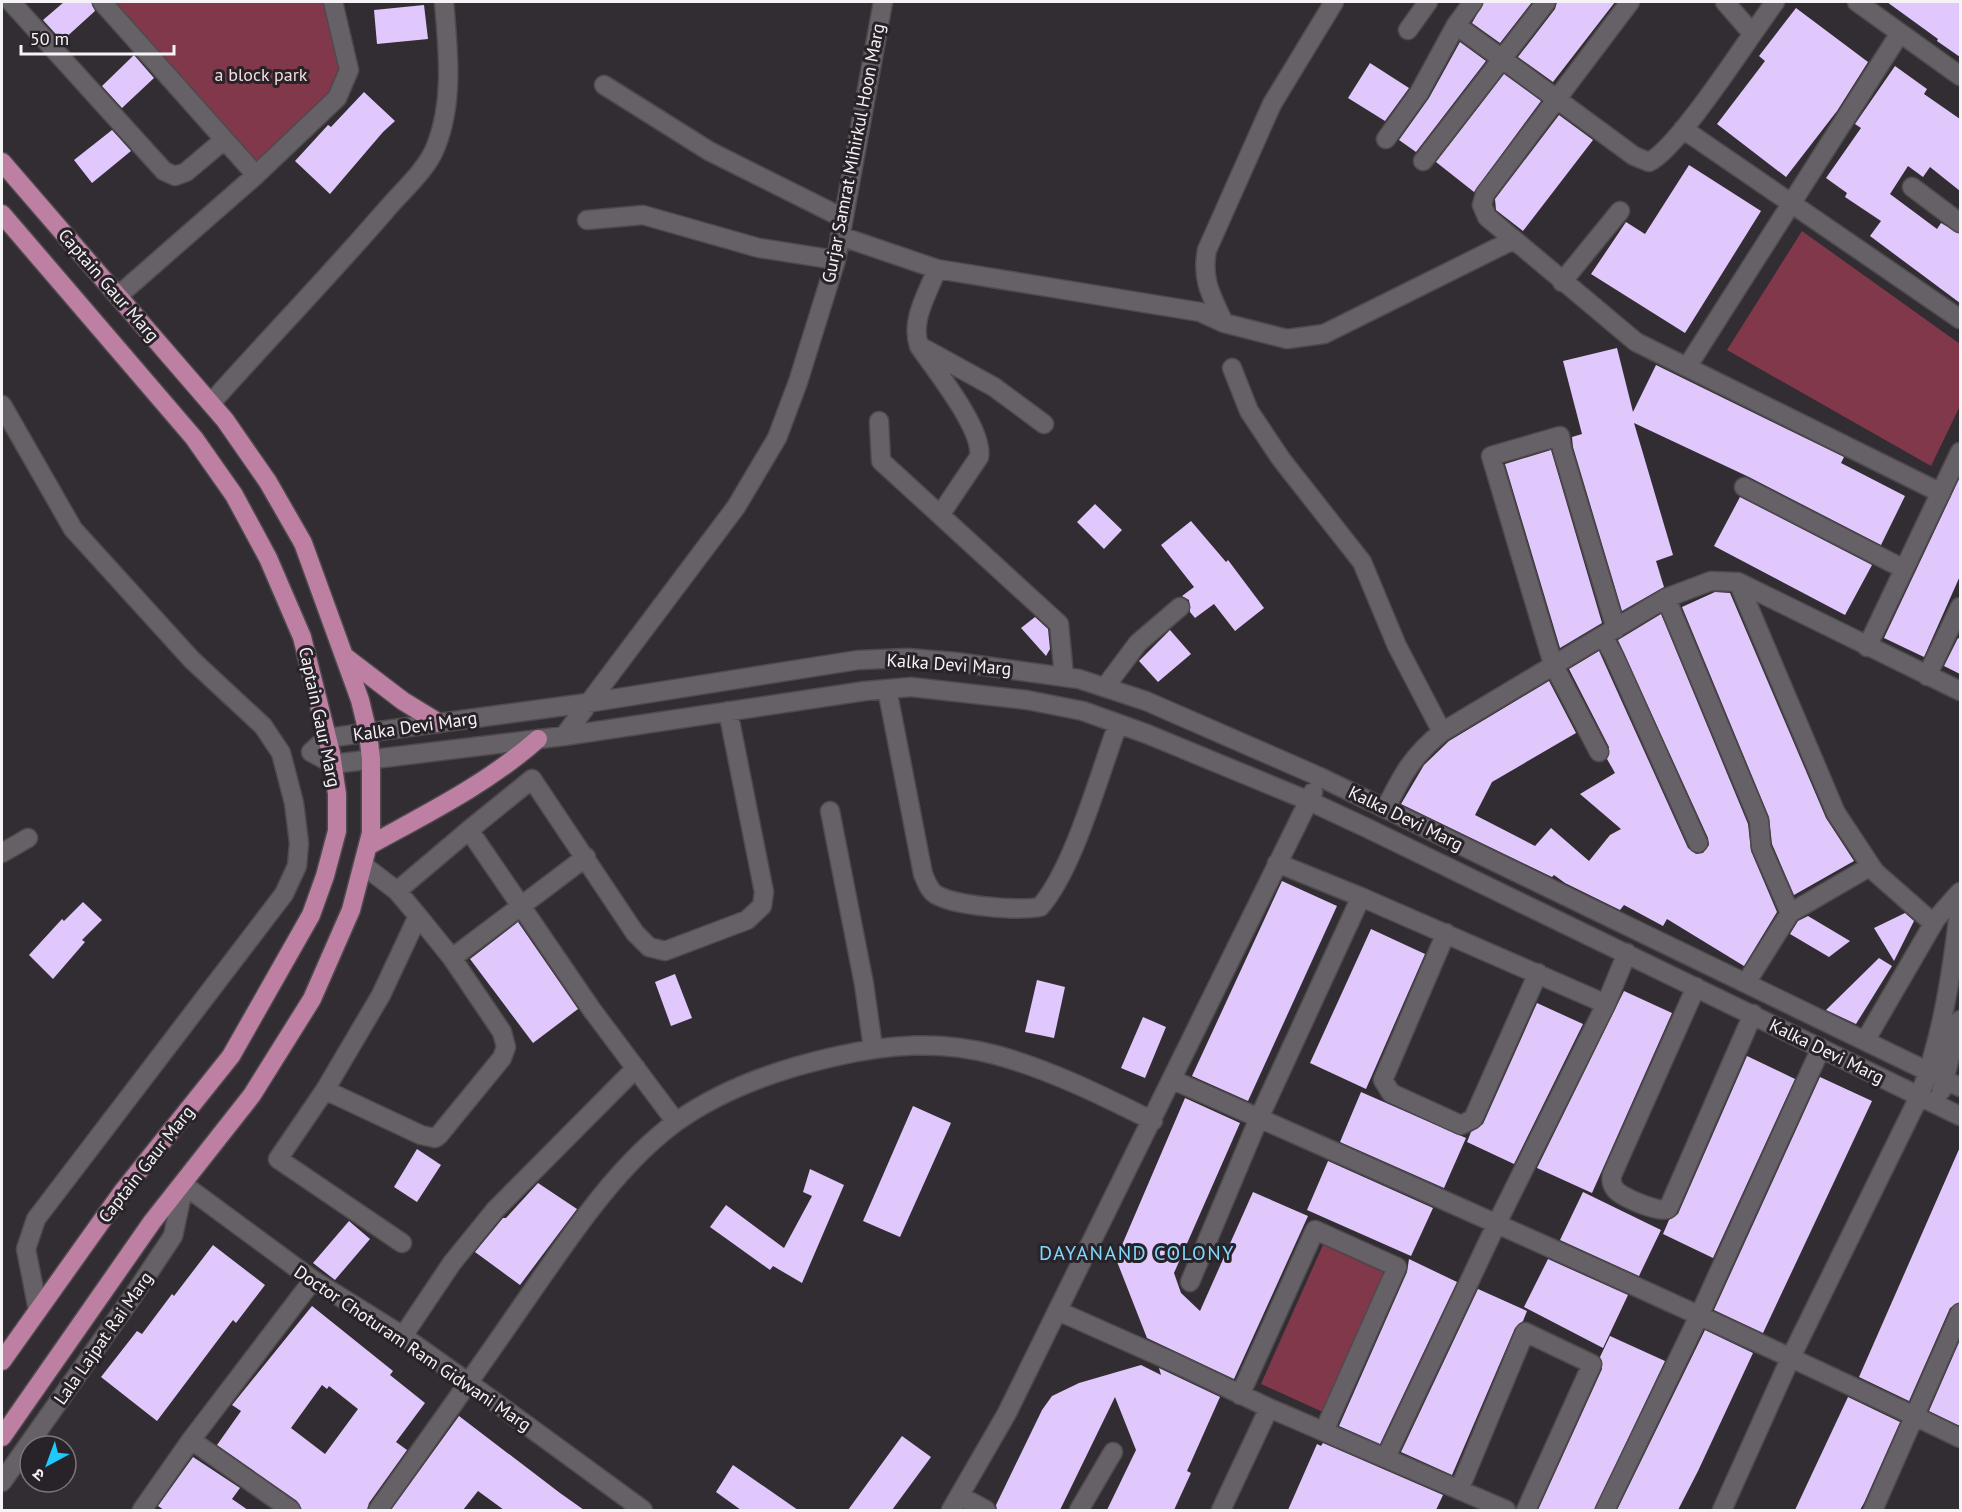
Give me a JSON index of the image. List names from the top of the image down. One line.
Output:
{"streets":{"main road":["Captain Gaur Marg"],"street":["Gurjar Samrat Mihirkul Hoon Marg","Kalka Devi Marg","Lala Lajpat Rai Marg","Doctor Choturam Ram Gidwani Marg"]},"crossings":[["Gurjar Samrat Mihirkul Hoon Marg","Kalka Devi Marg"],["Captain Gaur Marg","Kalka Devi Marg"],["Captain Gaur Marg","Lala Lajpat Rai Marg"],["Captain Gaur Marg","Doctor Choturam Ram Gidwani Marg"],["Lala Lajpat Rai Marg","Doctor Choturam Ram Gidwani Marg"]],"districts":["DAYANAND COLONY"],"parks":["a block park"],"scale_bar":"50 m","north":"bottom left"}
